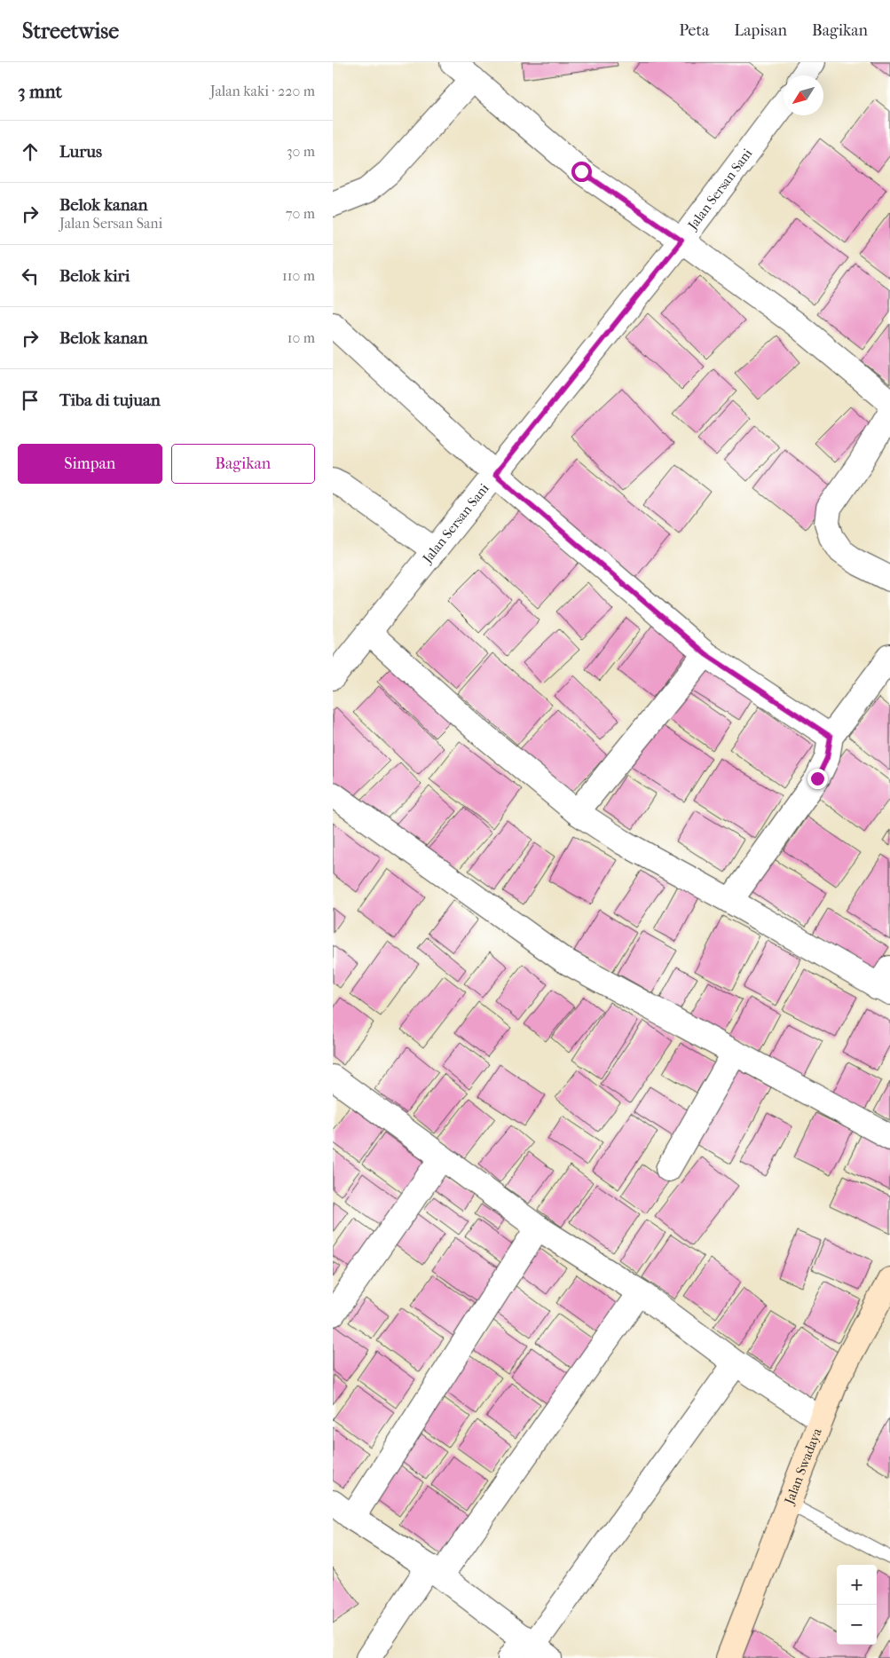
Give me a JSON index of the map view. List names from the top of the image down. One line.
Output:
{"streets":{"street":["Jalan Sersan Sani","Jalan Swadaya"]},"north":"bottom left","page":{"header":"Streetwise","nav":["Peta","Lapisan","Bagikan"],"heading":["3 mnt","Jalan kaki · 220 m"],"list":[["Lurus","30 m"],["Belok kanan","Jalan Sersan Sani","70 m"],["Belok kiri","110 m"],["Belok kanan","10 m"],"Tiba di tujuan"],"buttons":["Simpan","Bagikan"],"map_buttons":["+","−"]}}
